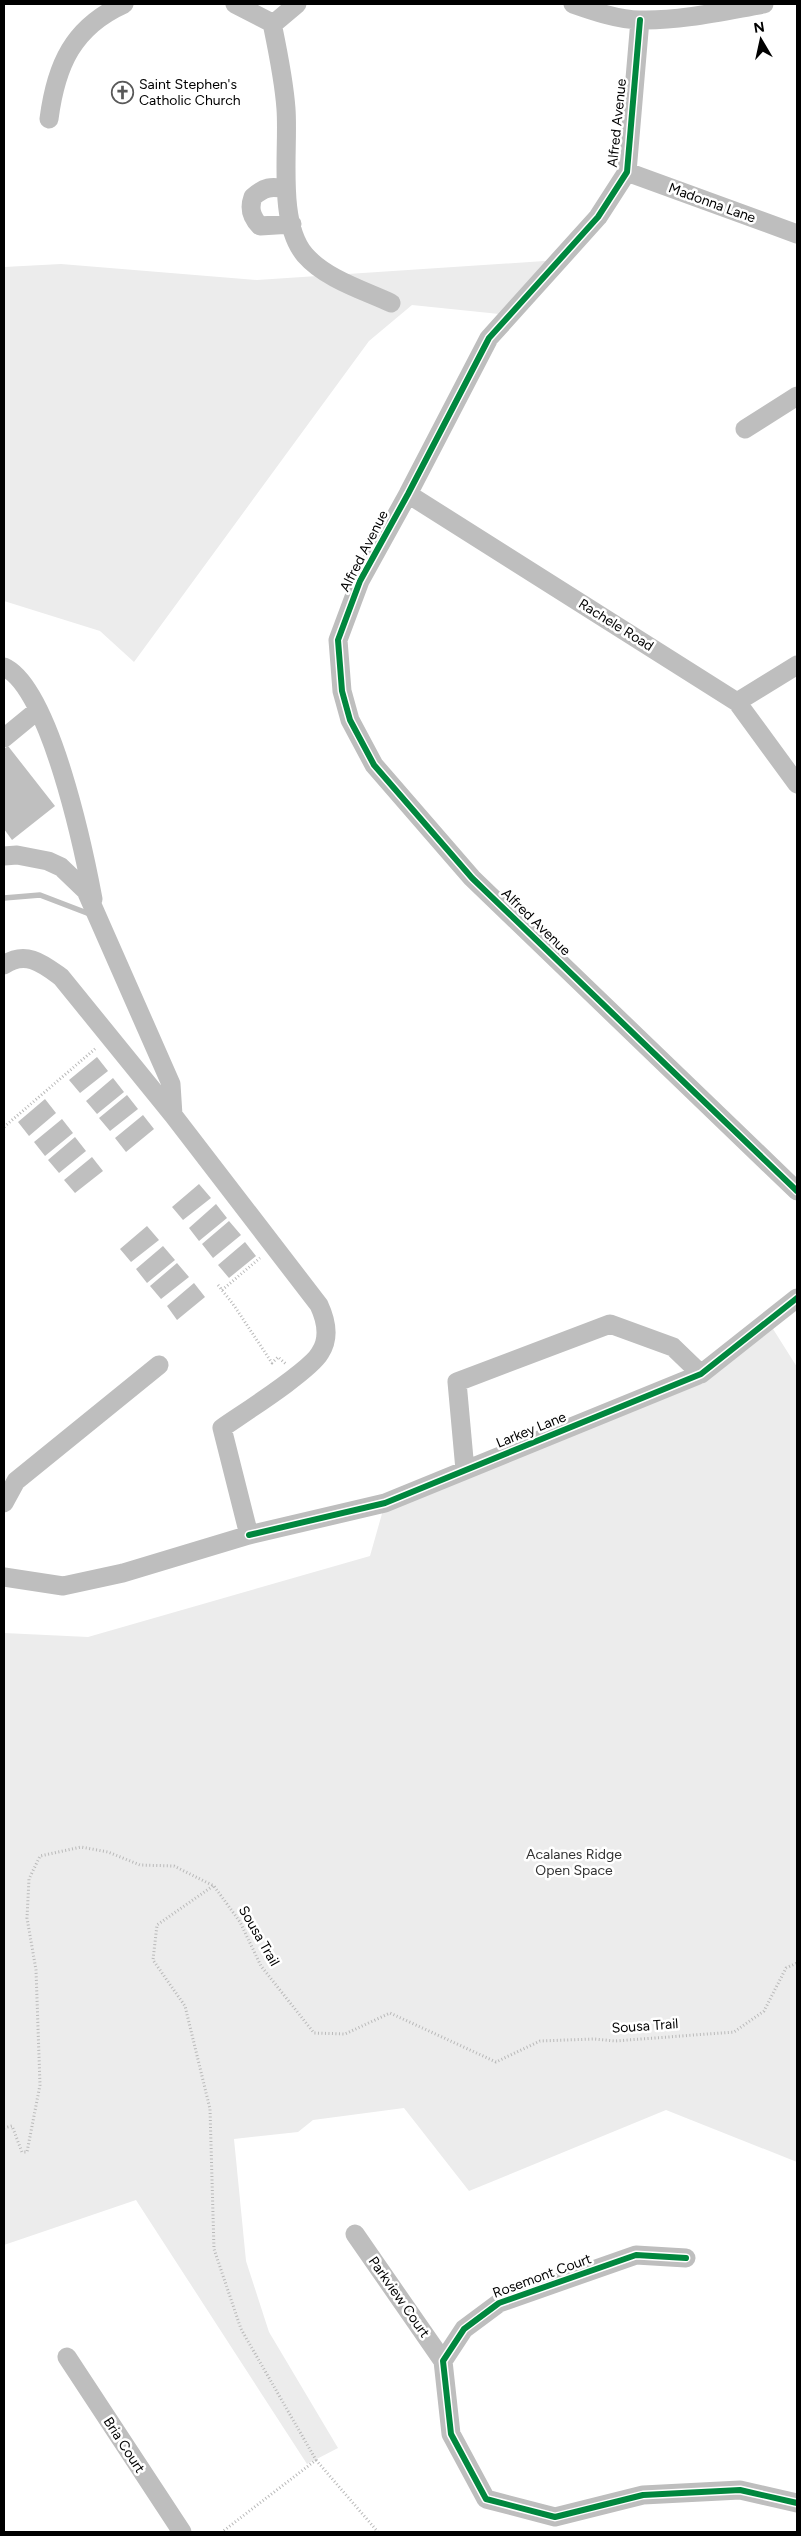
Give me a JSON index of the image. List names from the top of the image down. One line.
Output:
{"streets":{"street":["Alfred Avenue","Madonna Lane","Rachele Road","Larkey Lane","Rosemont Court","Parkview Court","Bria Court"],"path":["Sousa Trail"]},"crossings":[["Alfred Avenue","Madonna Lane"],["Alfred Avenue","Rachele Road"],["Rosemont Court","Parkview Court"]],"parks":["Acalanes Ridge Open Space"],"places":{"church":["Saint Stephen's Catholic Church"]},"north":"top"}
